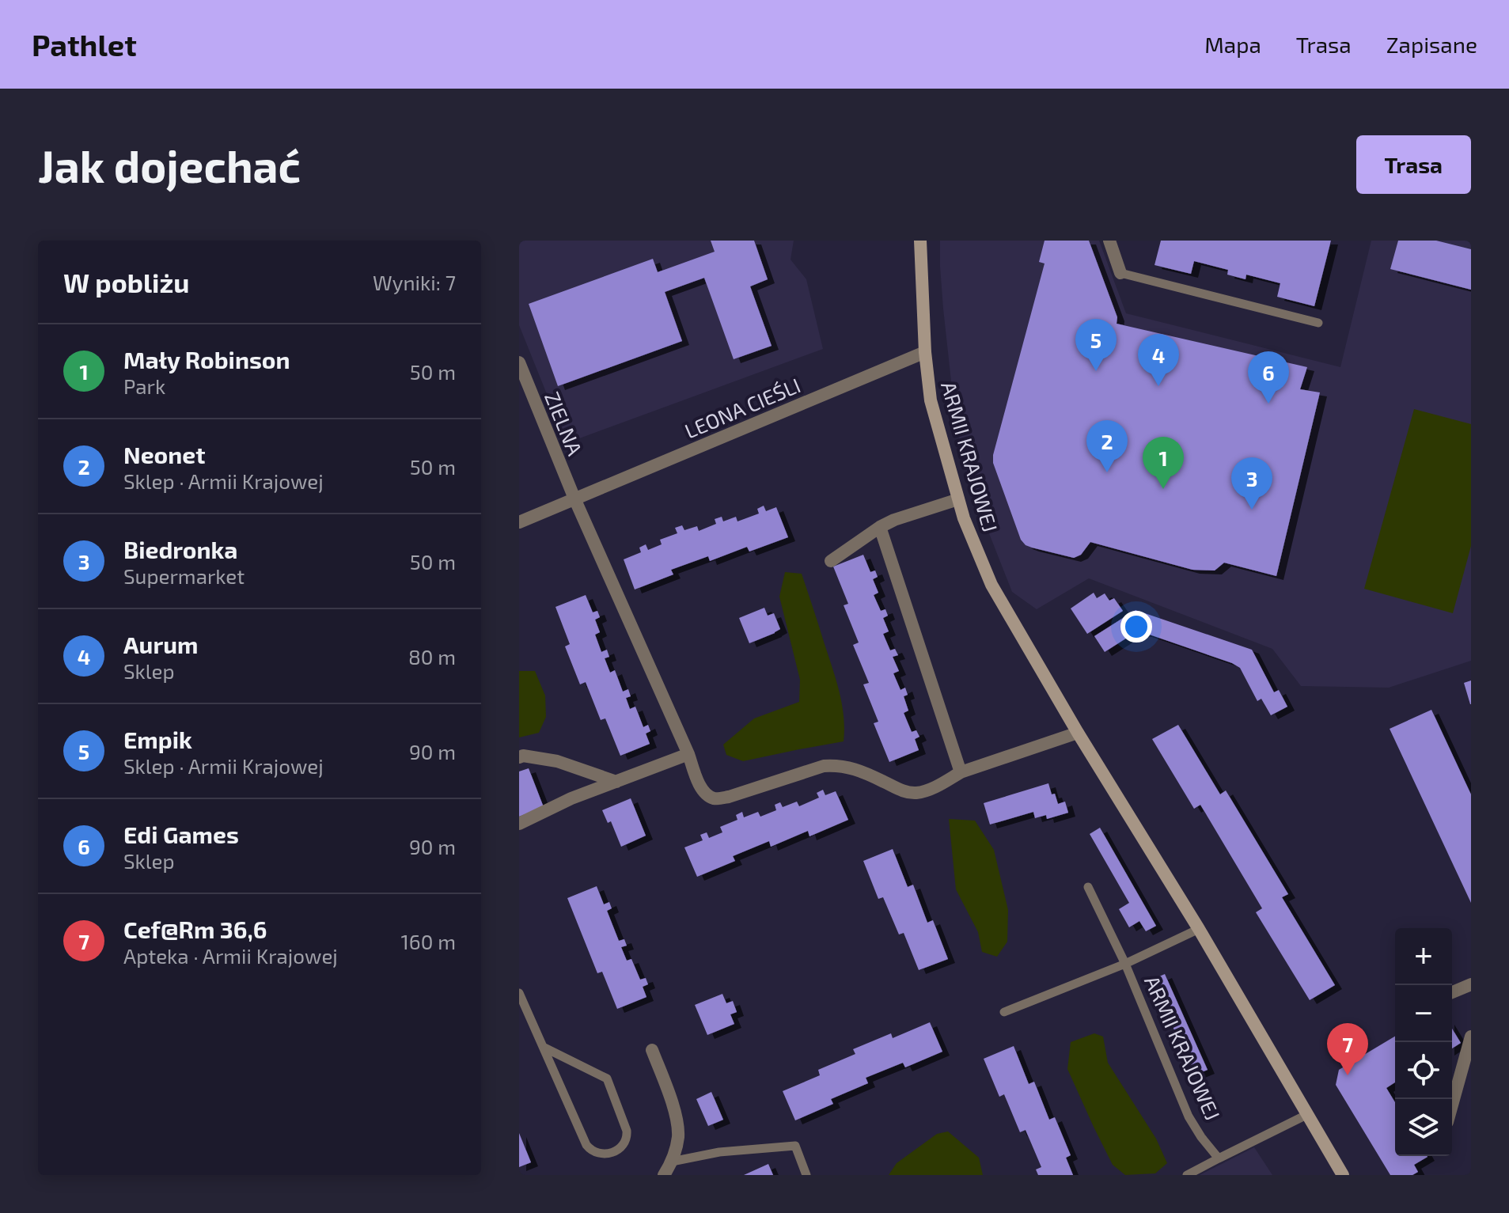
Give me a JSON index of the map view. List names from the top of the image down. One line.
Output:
{"streets":{"street":["LEONA CIEŚLI","ZIELNA","ARMII KRAJOWEJ"]},"crossings":[["LEONA CIEŚLI","ZIELNA"],["LEONA CIEŚLI","ARMII KRAJOWEJ"]],"page":{"header":"Pathlet","nav":["Mapa","Trasa","Zapisane"],"buttons":"Trasa","title":"Jak dojechać","heading":["W pobliżu","Wyniki: 7"],"pins":["5","4","6","2","1","3","7"],"list":[{"mark":"1","name":"Mały Robinson","note":"Park","value":"50 m"},{"mark":"2","name":"Neonet","note":"Sklep · Armii Krajowej","value":"50 m"},{"mark":"3","name":"Biedronka","note":"Supermarket","value":"50 m"},{"mark":"4","name":"Aurum","note":"Sklep","value":"80 m"},{"mark":"5","name":"Empik","note":"Sklep · Armii Krajowej","value":"90 m"},{"mark":"6","name":"Edi Games","note":"Sklep","value":"90 m"},{"mark":"7","name":"Cef@Rm 36,6","note":"Apteka · Armii Krajowej","value":"160 m"}],"map_buttons":["+","−"]}}
